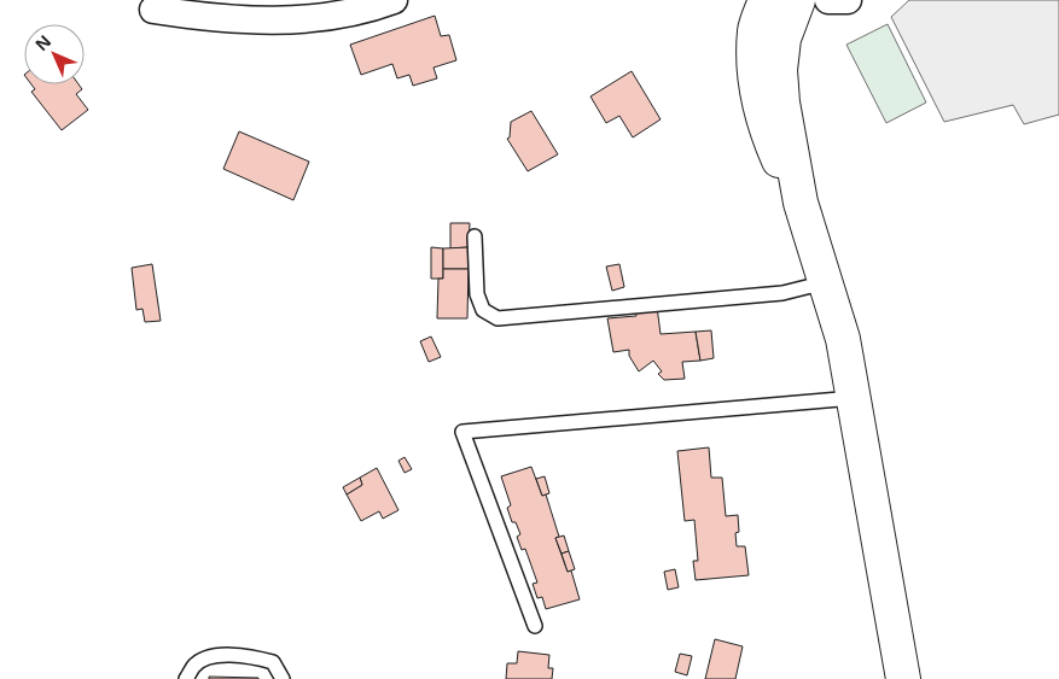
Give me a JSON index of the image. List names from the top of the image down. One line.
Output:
{"north":"top left"}
